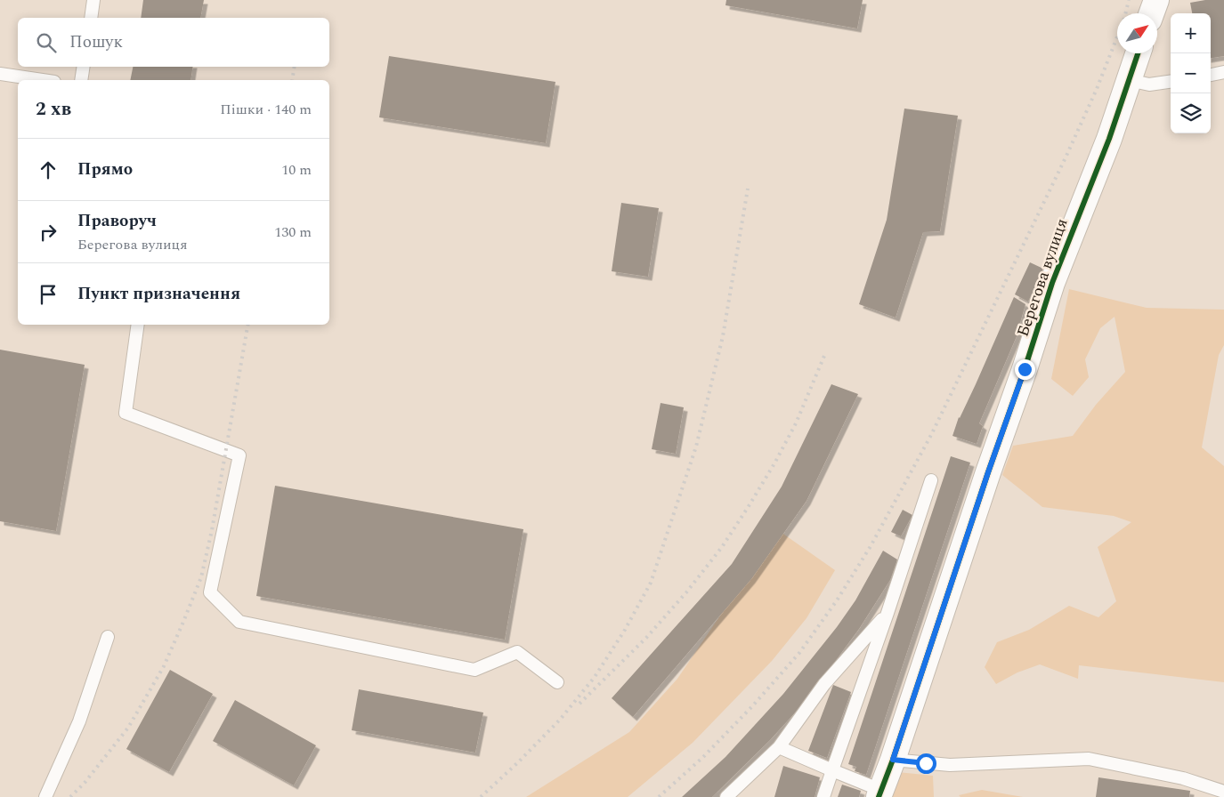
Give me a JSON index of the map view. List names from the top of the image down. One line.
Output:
{"streets":{"street":["Берегова вулиця"]},"north":"top right","page":{"map_buttons":["+","−"],"search":"Пошук","heading":["2 хв","Пішки · 140 m"],"list":[["Прямо","10 m"],["Праворуч","Берегова вулиця","130 m"],"Пункт призначення"]}}
